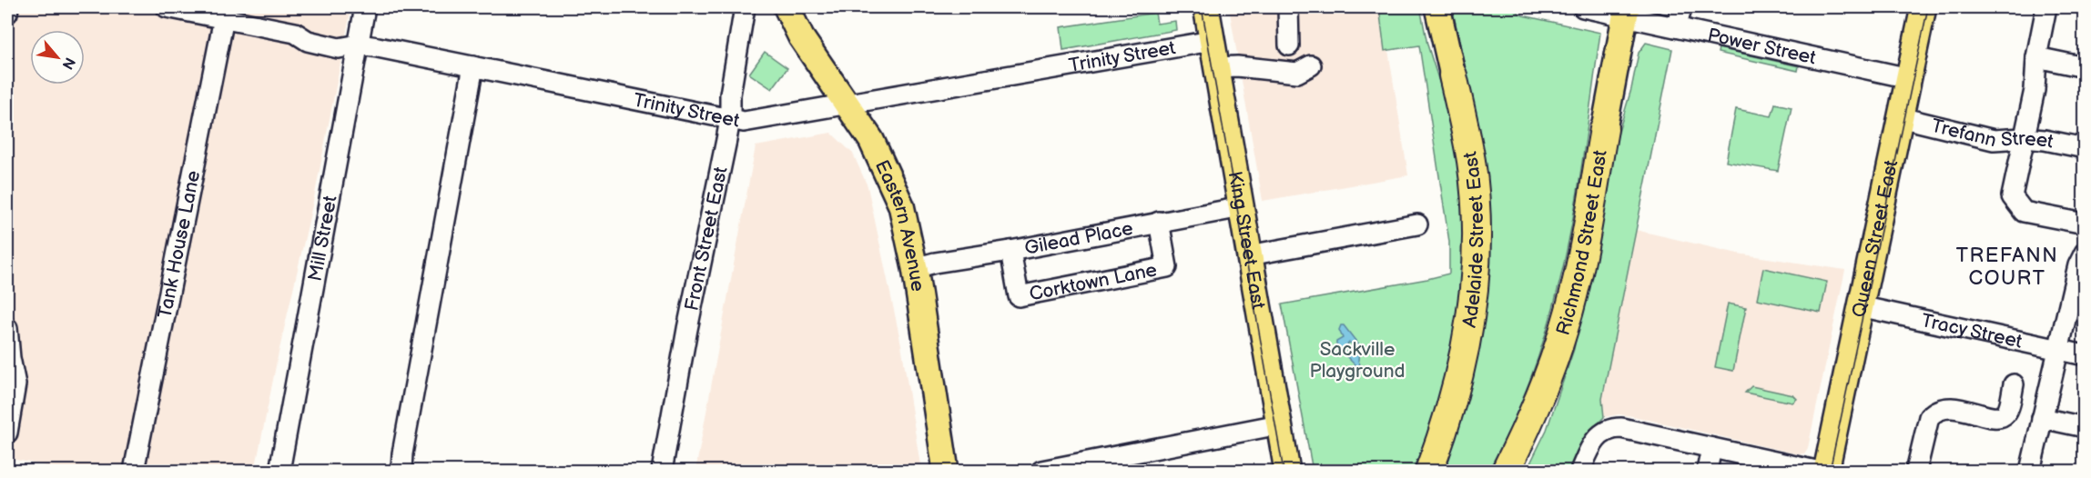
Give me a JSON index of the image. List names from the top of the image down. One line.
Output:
{"streets":{"highway":["Adelaide Street East","Richmond Street East"],"main road":["Eastern Avenue","King Street East","Queen Street East"],"street":["Power Street","Trinity Street","Trefann Street","Gilead Place","Mill Street","Front Street East","Tank House Lane","Corktown Lane","Tracy Street"]},"crossings":[["Power Street","Queen Street East"],["Power Street","Richmond Street East"],["Trinity Street","Eastern Avenue"],["Trinity Street","Mill Street"],["Trinity Street","Front Street East"],["Trinity Street","King Street East"],["Trinity Street","Tank House Lane"],["Trefann Street","Queen Street East"],["Eastern Avenue","Gilead Place"],["Gilead Place","King Street East"],["Gilead Place","Corktown Lane"],["Queen Street East","Tracy Street"]],"districts":["TREFANN COURT"],"parks":["Sackville Playground"],"north":"bottom right"}
